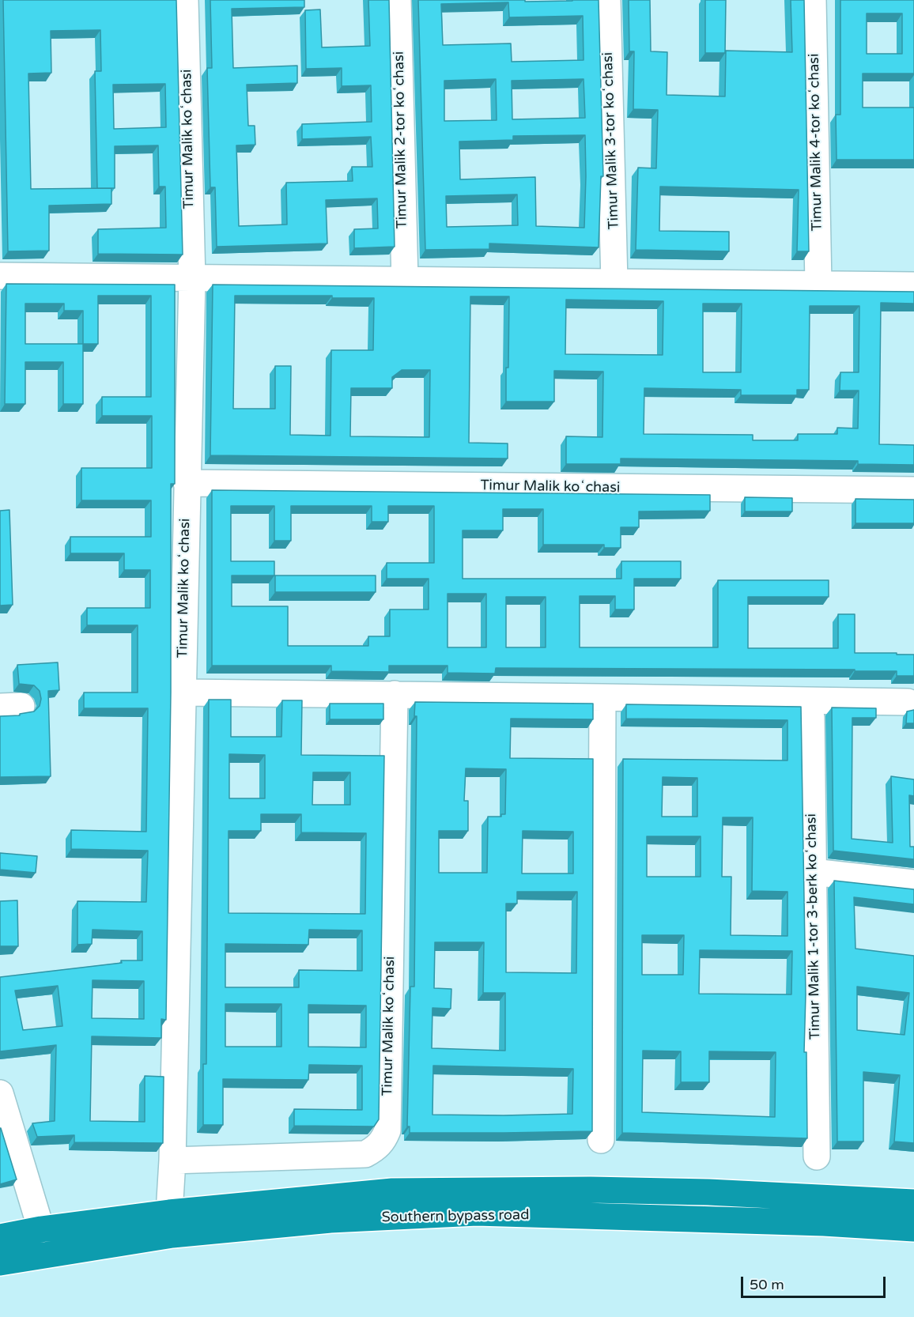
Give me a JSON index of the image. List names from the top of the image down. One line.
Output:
{"streets":{"highway":["Southern bypass road"],"street":["Timur Malik koʻchasi","Timur Malik 2-tor koʻchasi","Timur Malik 3-tor koʻchasi","Timur Malik 4-tor koʻchasi","Timur Malik 1-tor 3-berk koʻchasi"]},"crossings":[["Timur Malik koʻchasi","Southern bypass road"]],"scale_bar":"50 m"}
